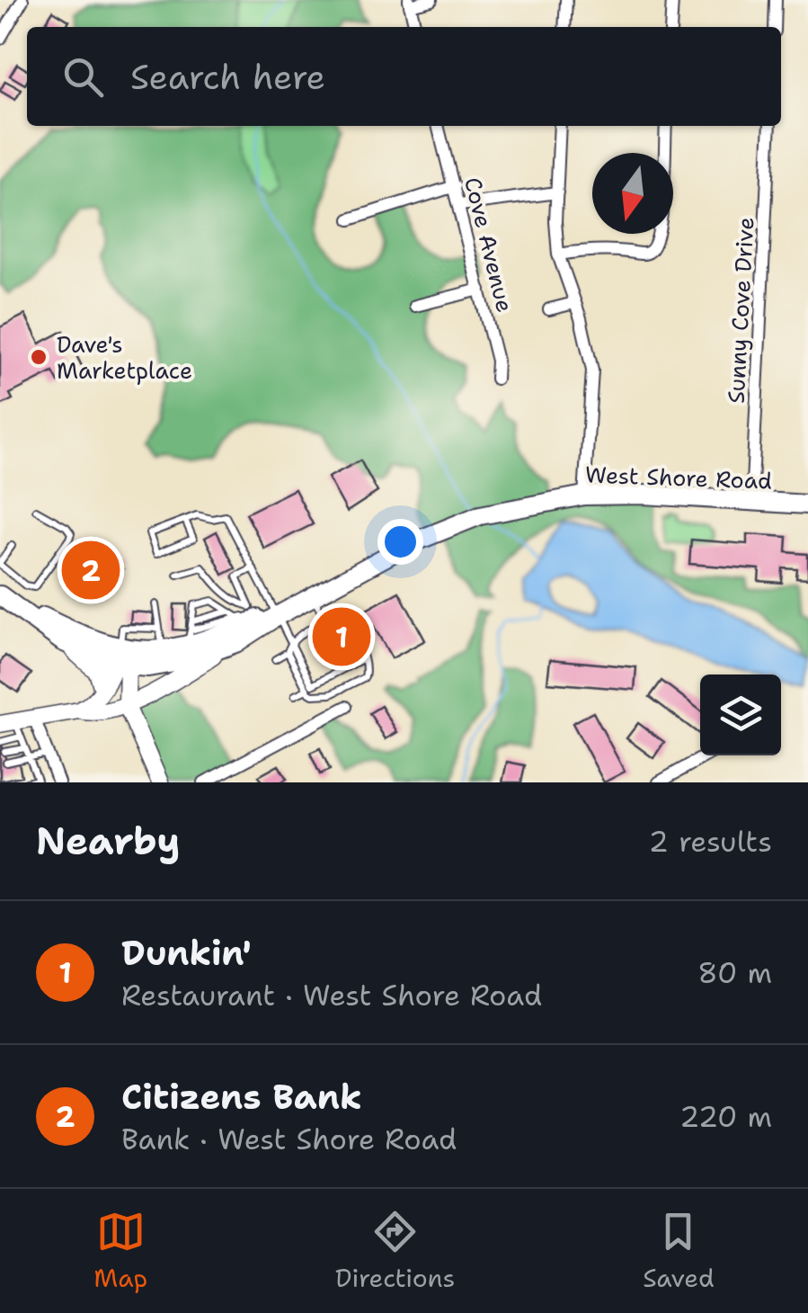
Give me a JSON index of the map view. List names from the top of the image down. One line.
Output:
{"streets":{"main road":["West Shore Road"],"street":["Cove Avenue","Sunny Cove Drive"]},"crossings":[["Sunny Cove Drive","West Shore Road"]],"places":["Dave's Marketplace"],"north":"bottom","page":{"search":"Search here","pins":["2","1"],"heading":["Nearby","2 results"],"list":[{"mark":"1","name":"Dunkin'","note":"Restaurant · West Shore Road","value":"80 m"},{"mark":"2","name":"Citizens Bank","note":"Bank · West Shore Road","value":"220 m"}],"nav":["Map","Directions","Saved"]}}
